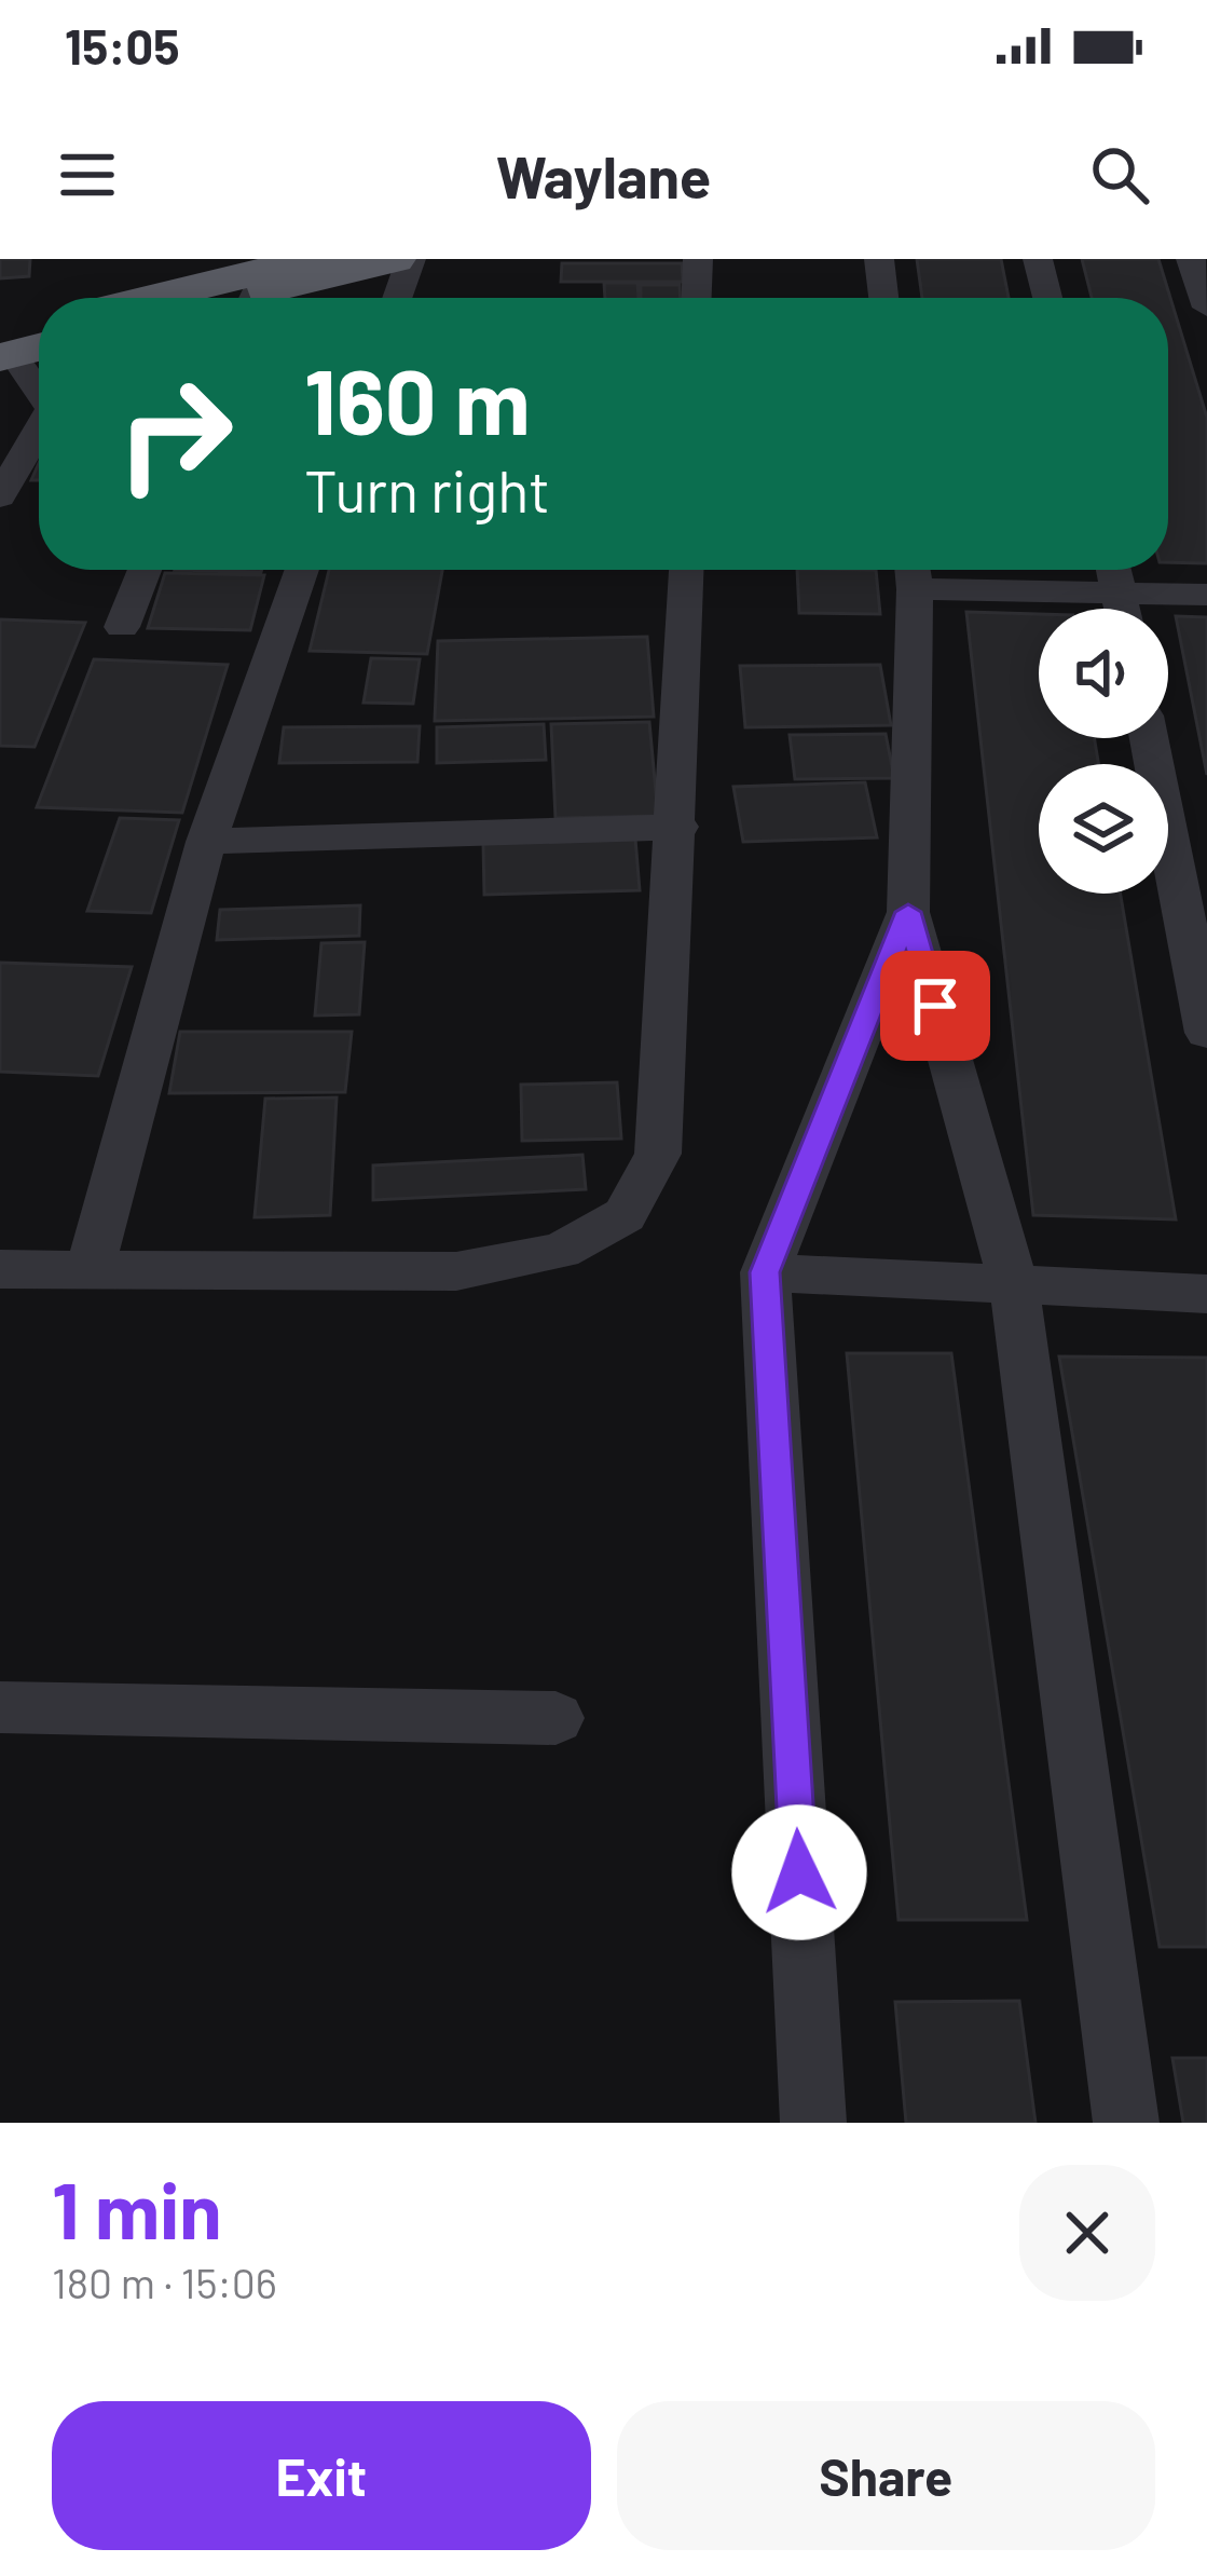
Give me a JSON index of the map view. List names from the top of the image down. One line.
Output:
{"page":{"status":"15:05","header":"Waylane","turn":["160 m","Turn right"],"heading":["1 min","180 m · 15:06"],"buttons":["Exit","Share"]}}
